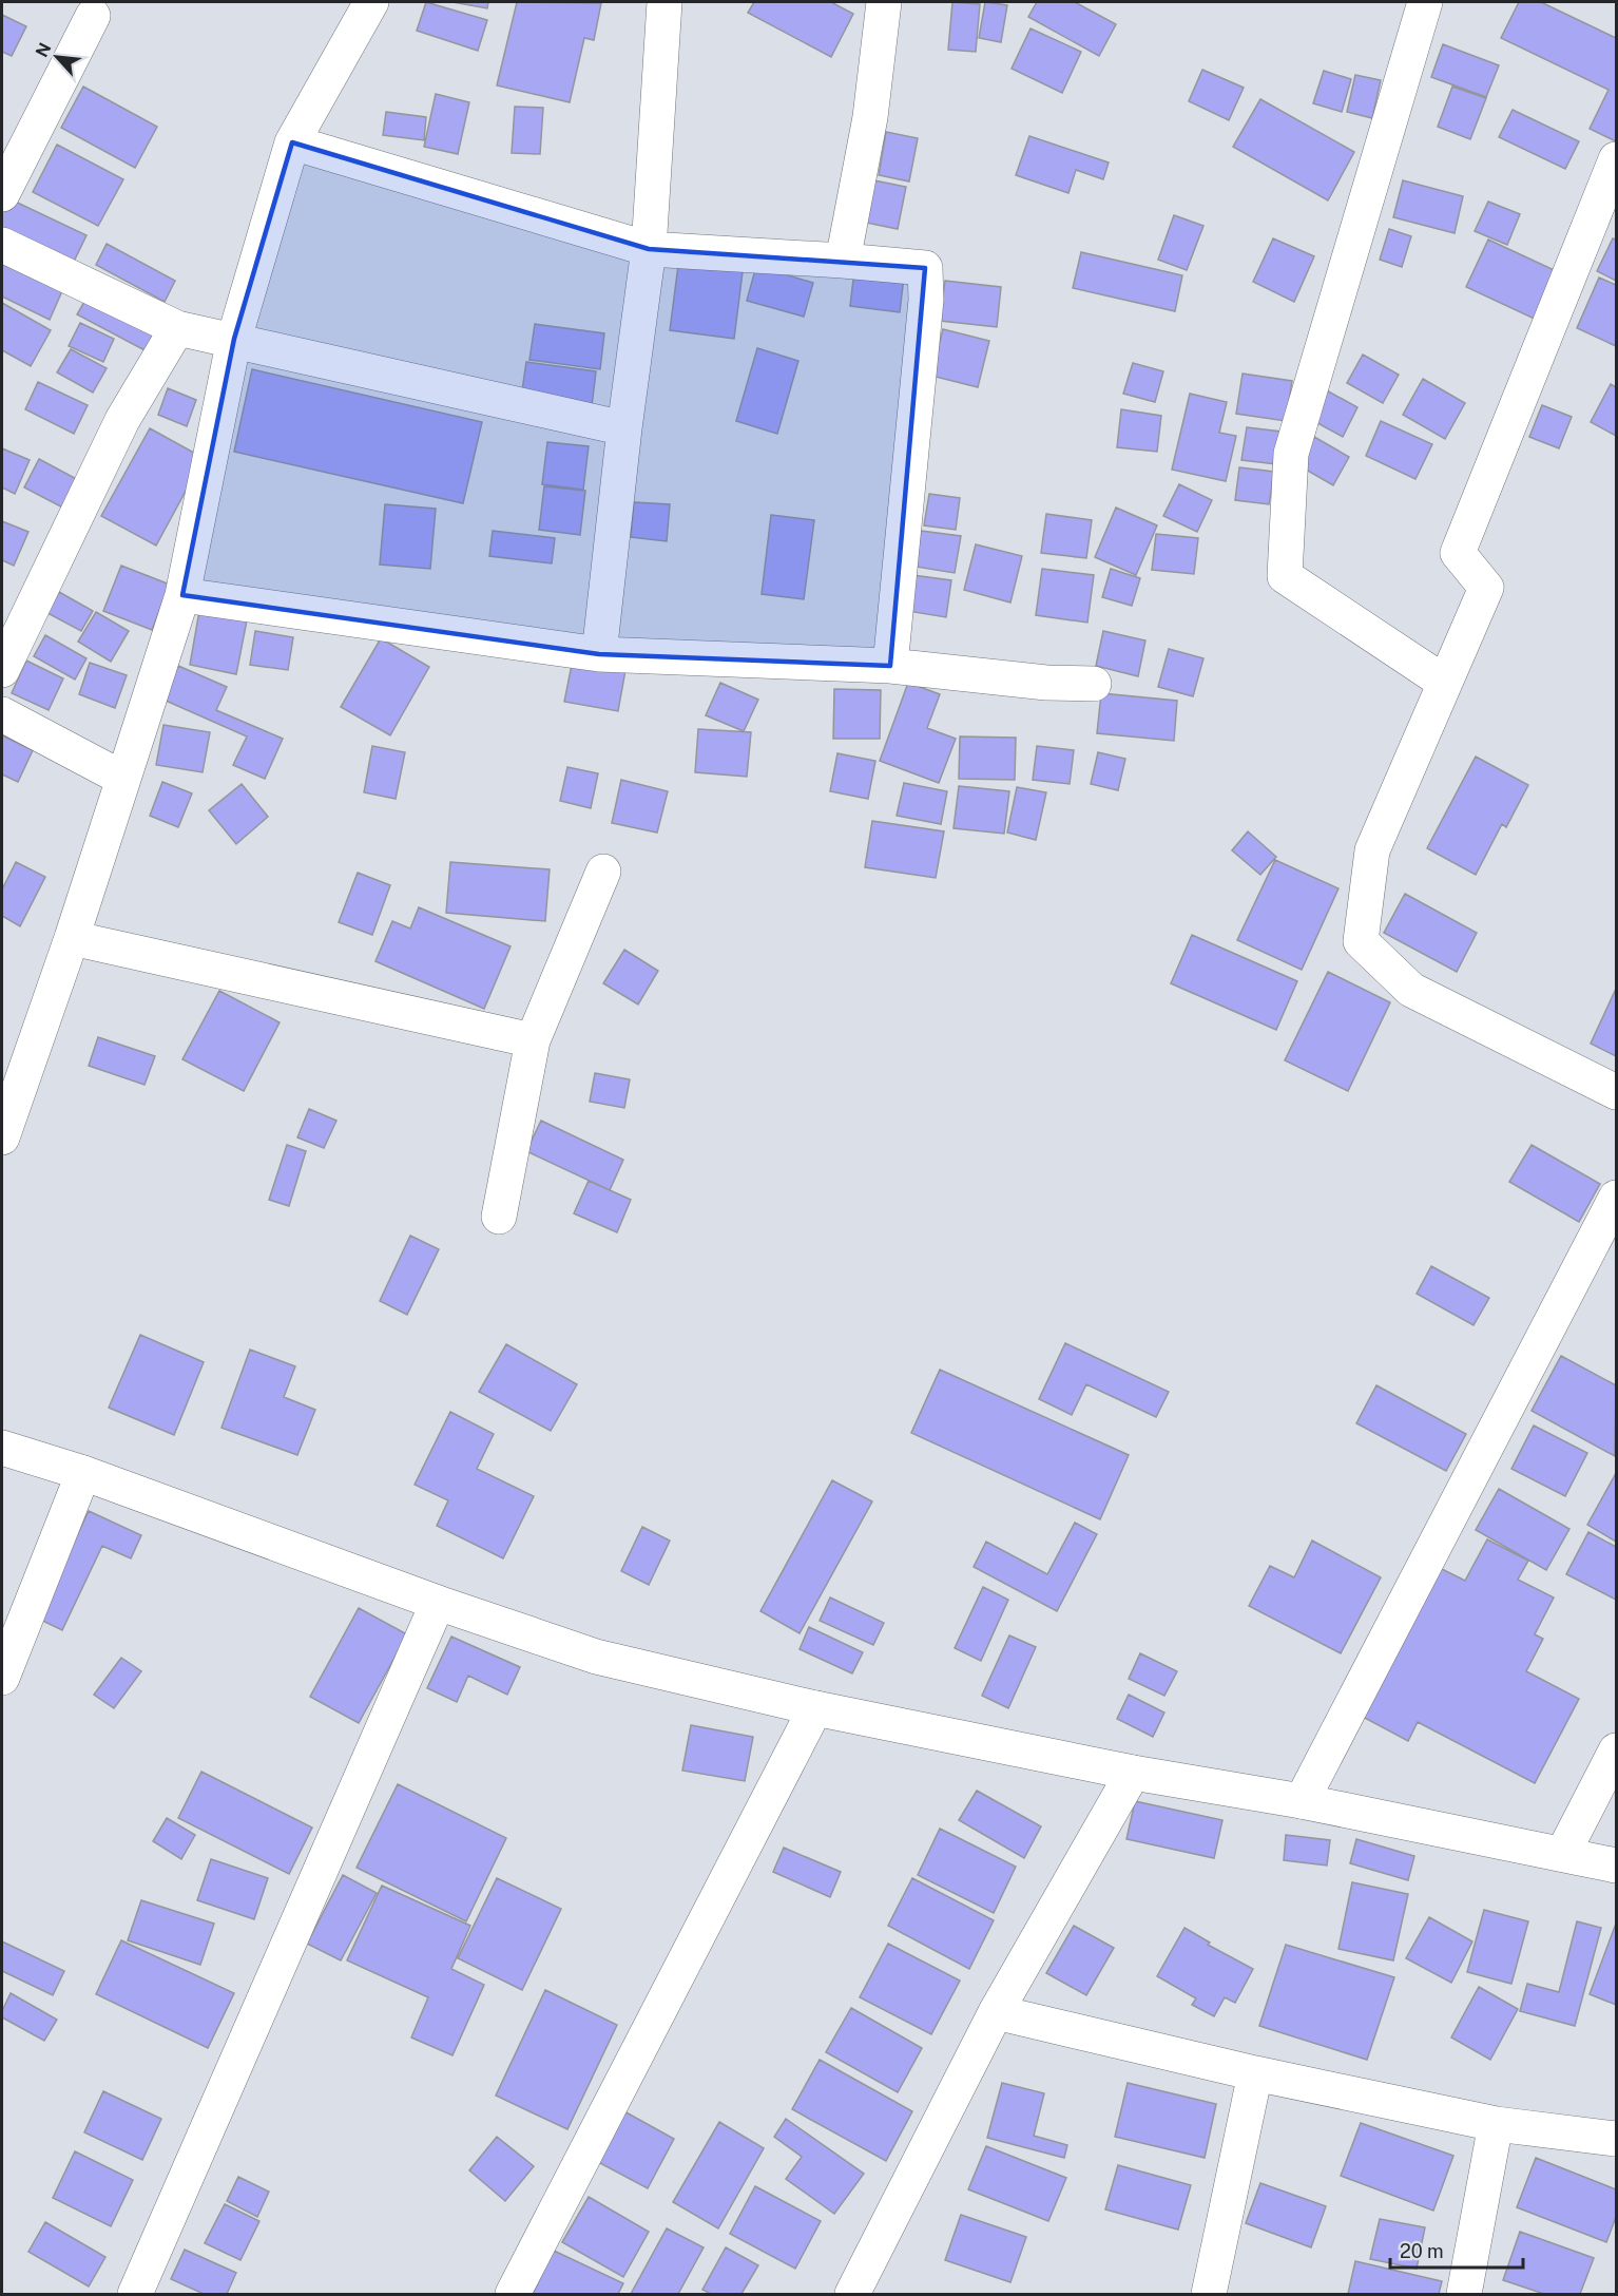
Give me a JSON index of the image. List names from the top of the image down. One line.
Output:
{"scale_bar":"20 m","north":"top left"}
